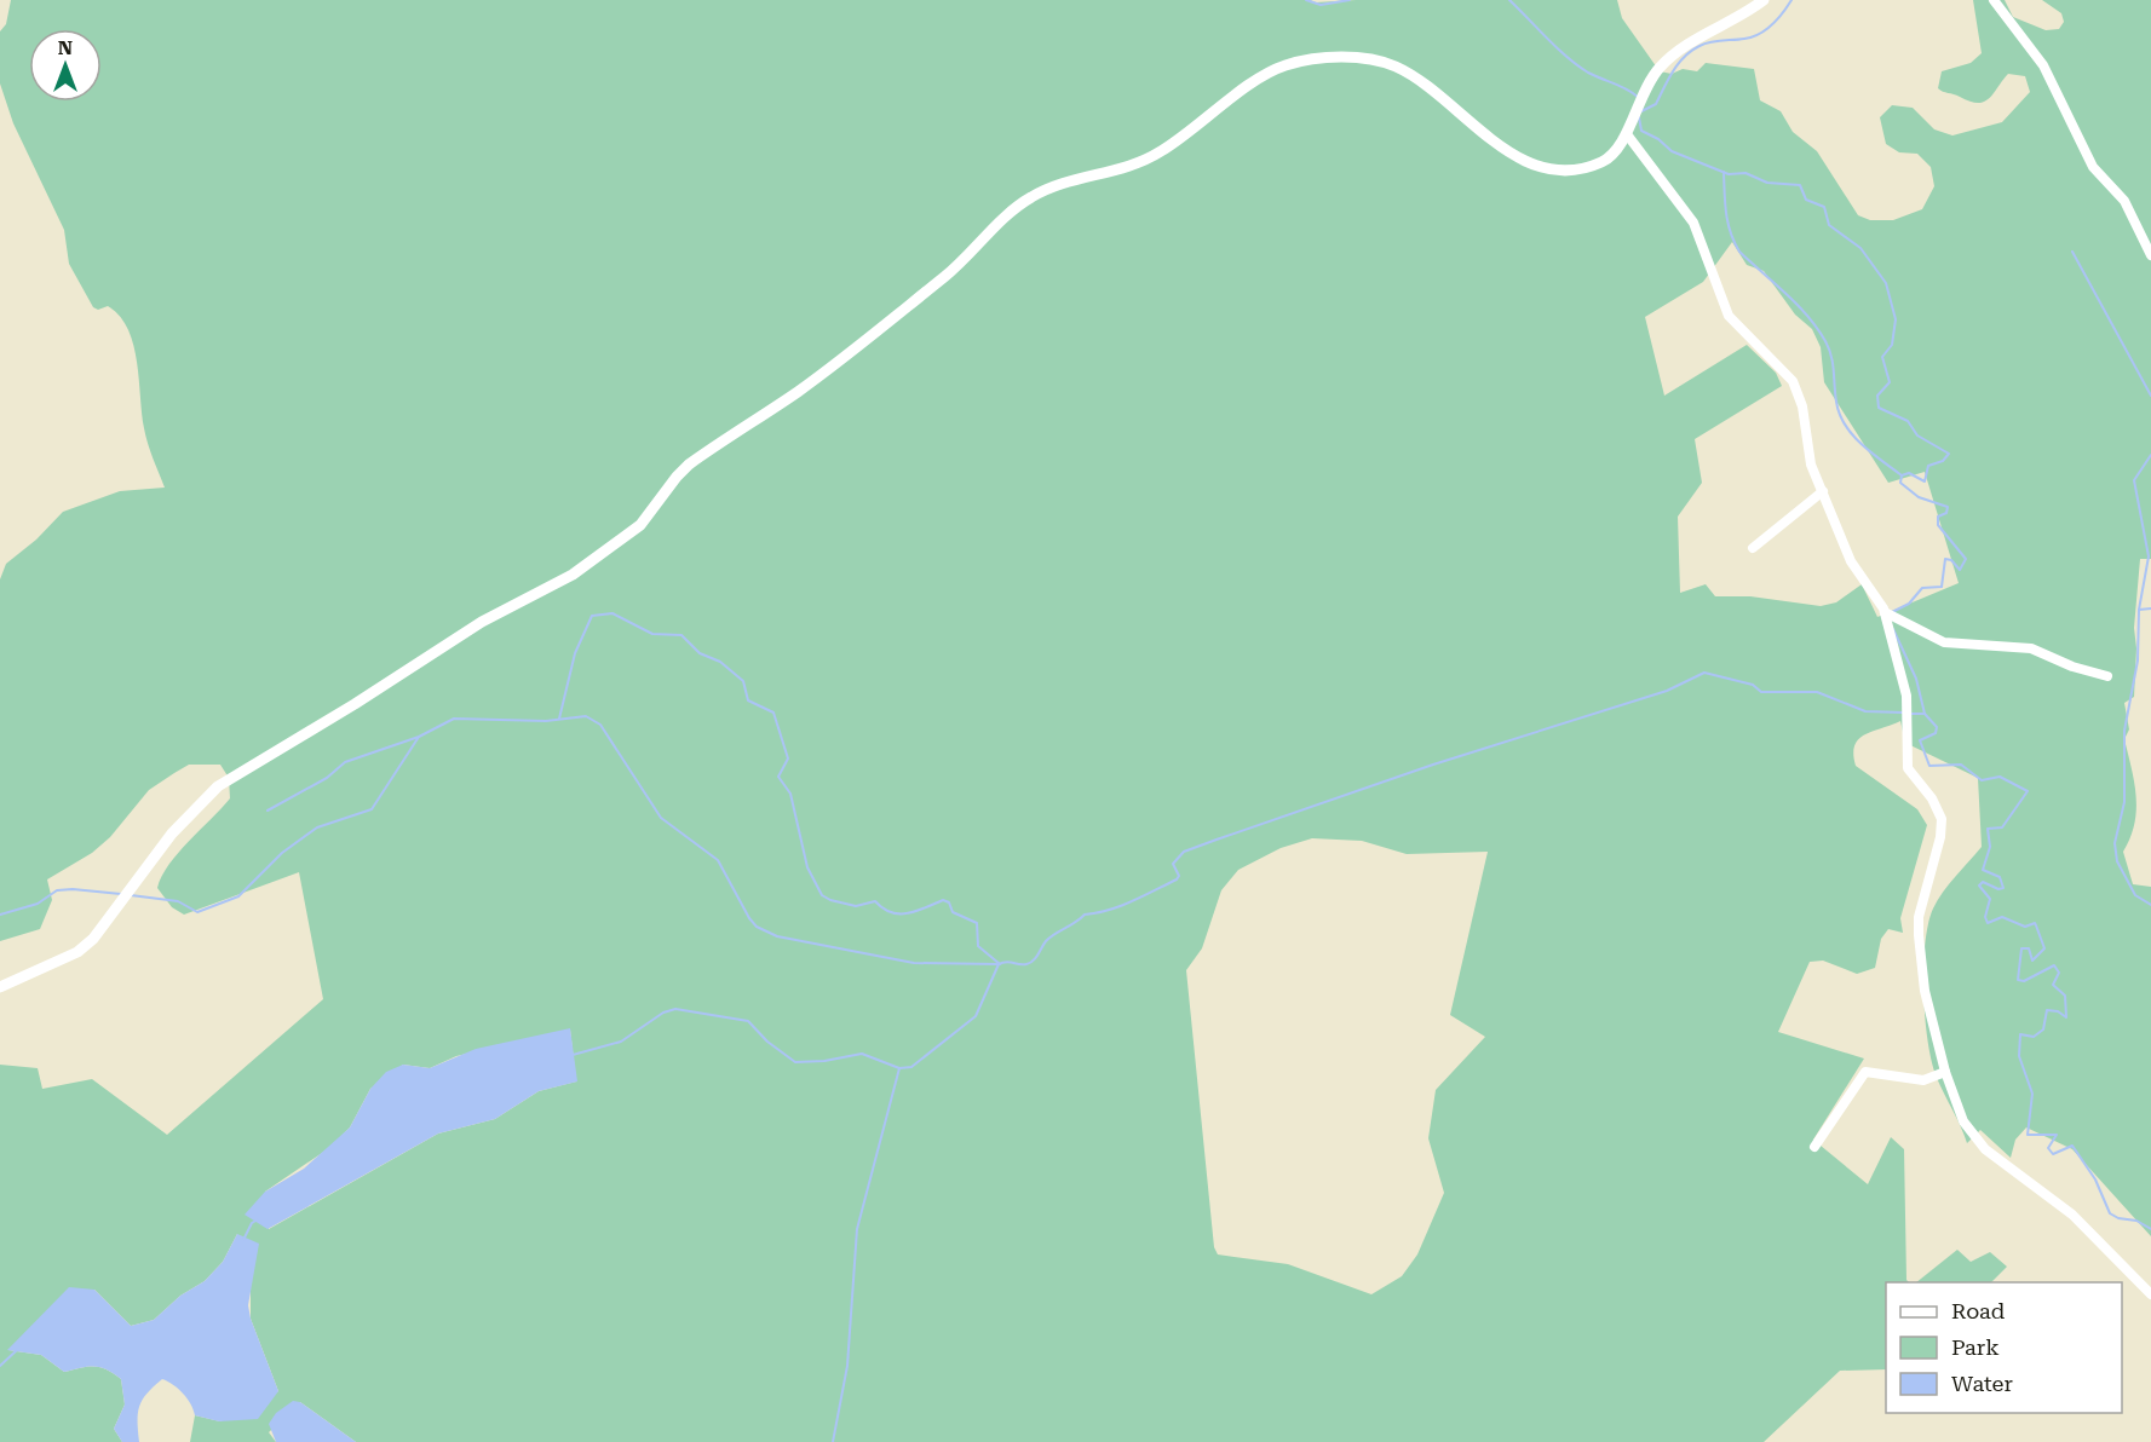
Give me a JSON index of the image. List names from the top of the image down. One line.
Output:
{"legend":["Road","Park","Water"],"north":"top"}
